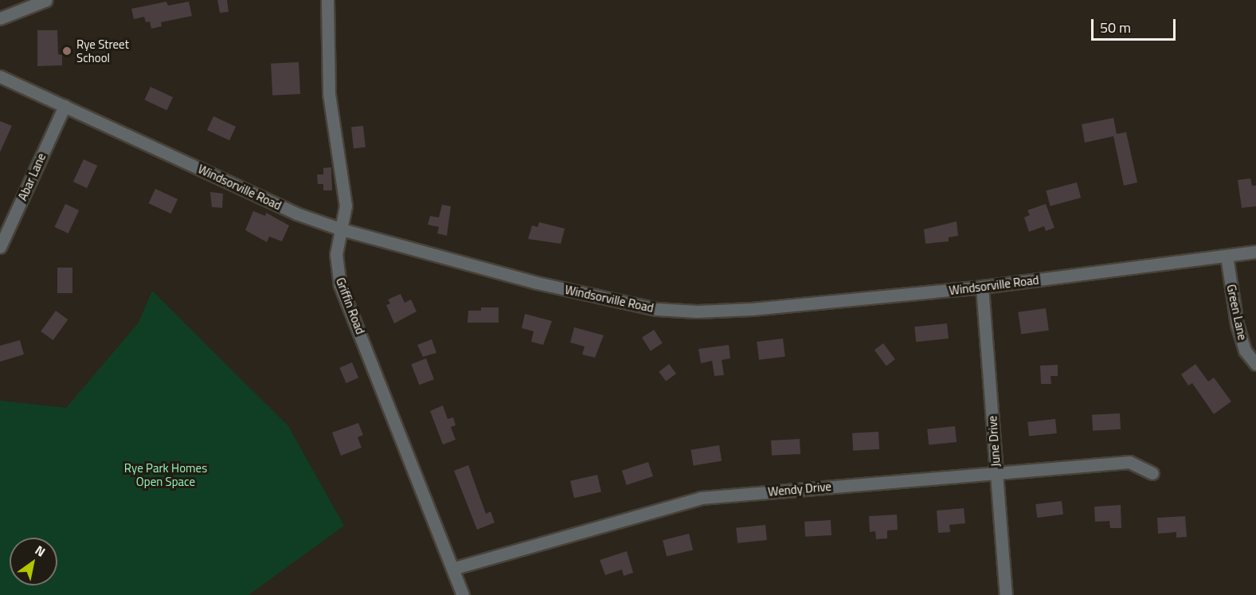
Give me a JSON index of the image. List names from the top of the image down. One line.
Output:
{"streets":{"street":["Abar Lane","Windsorville Road","Griffin Road","Green Lane","June Drive","Wendy Drive"]},"crossings":[["Abar Lane","Windsorville Road"],["Windsorville Road","Griffin Road"],["Windsorville Road","Green Lane"],["Windsorville Road","June Drive"],["Griffin Road","Wendy Drive"],["June Drive","Wendy Drive"]],"parks":["Rye Park Homes Open Space"],"places":["Rye Street School"],"scale_bar":"50 m","north":"top right"}
